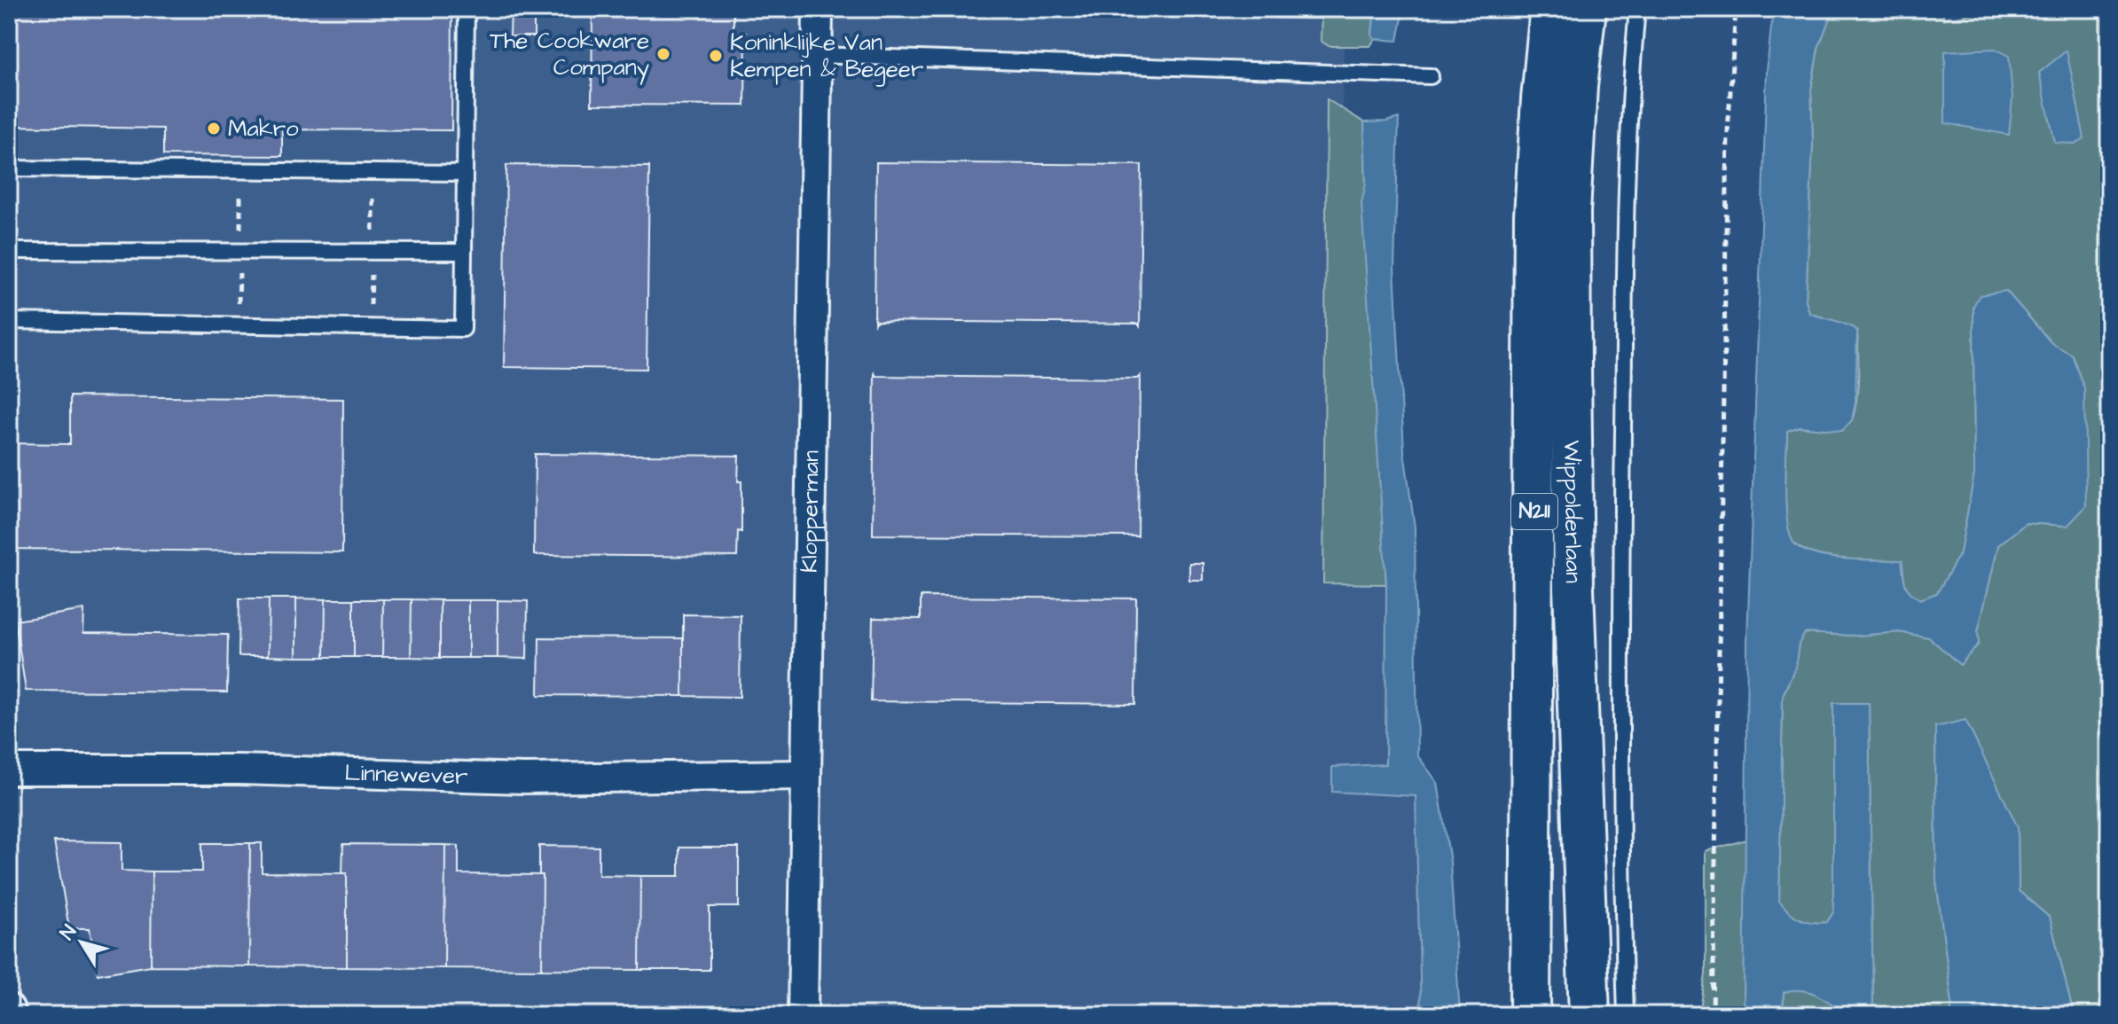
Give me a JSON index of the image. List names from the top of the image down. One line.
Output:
{"streets":{"main road":["N211","Wippolderlaan"],"street":["Klopperman","Linnewever"]},"crossings":[["Klopperman","Linnewever"]],"places":["The Cookware Company","Koninklijke Van Kempen & Begeer","Makro"],"north":"top left"}
